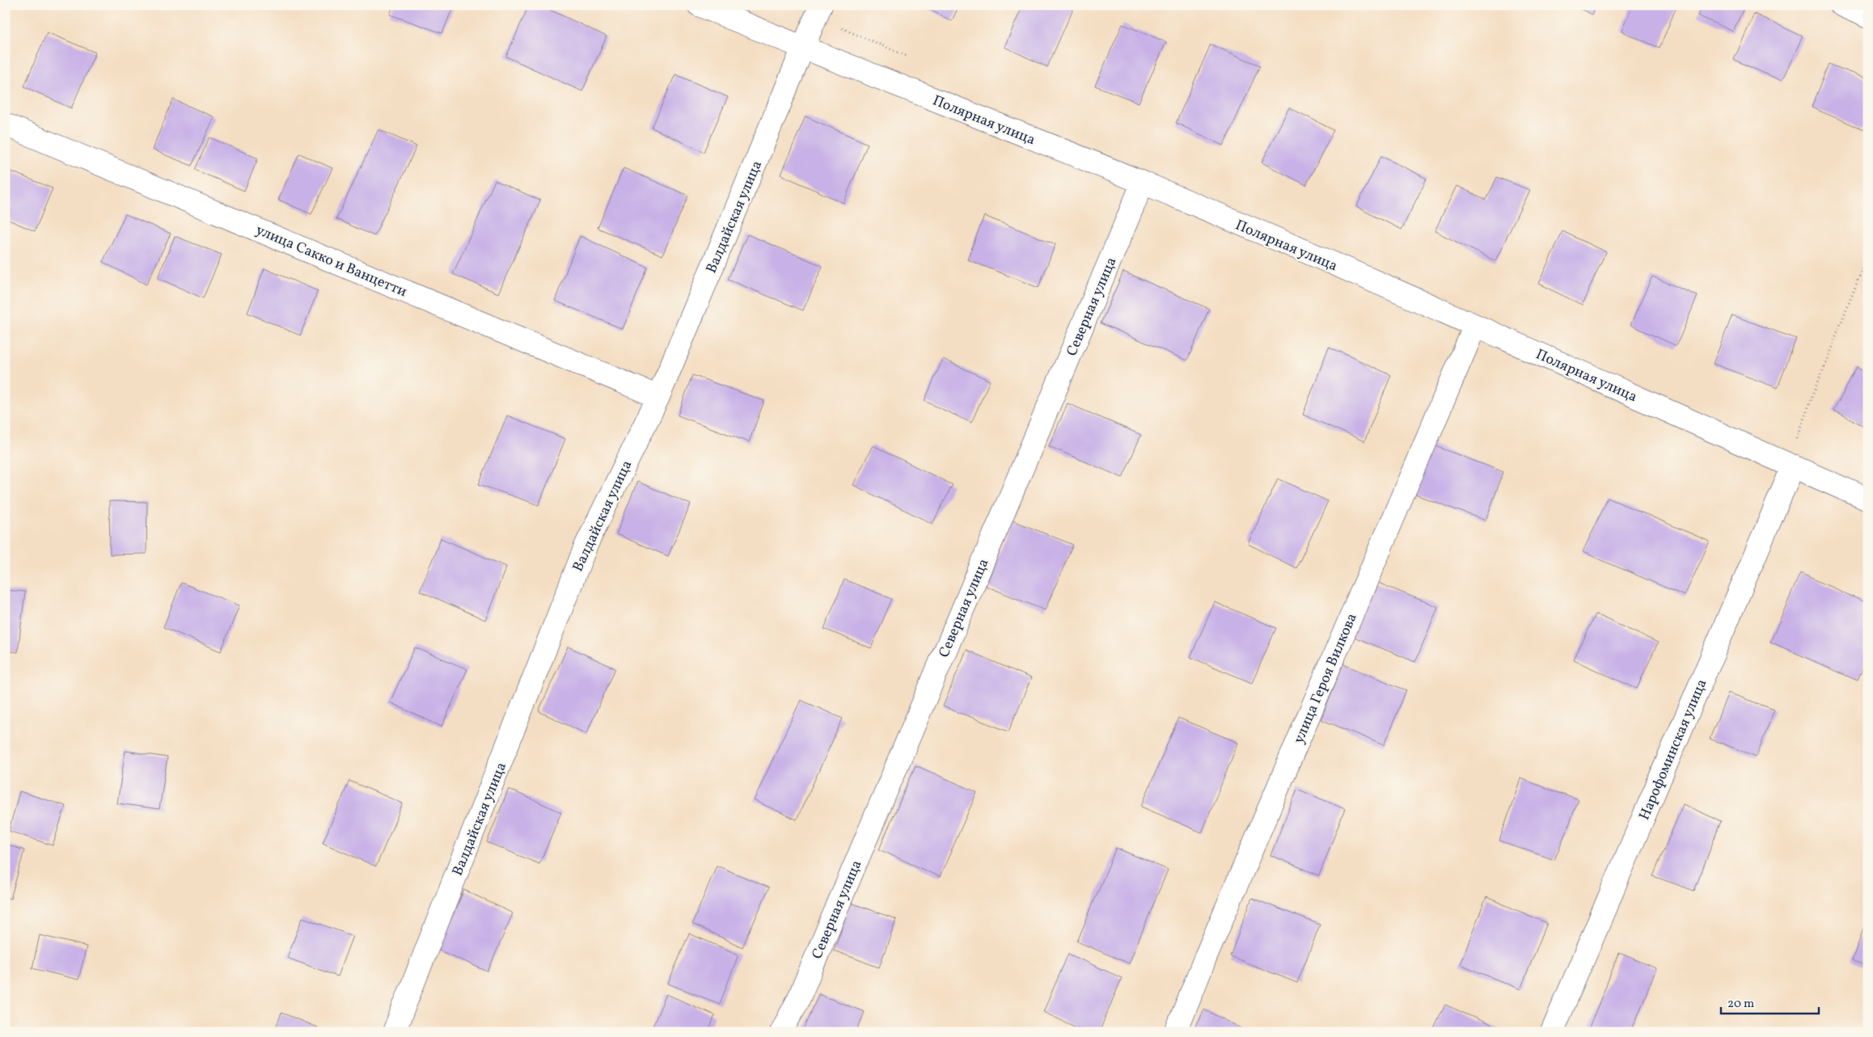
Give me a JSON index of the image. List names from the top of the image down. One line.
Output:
{"streets":{"street":["Полярная улица","Валдайская улица","улица Сакко и Ванцетти","Северная улица","улица Героя Вилкова","Нарофоминская улица"]},"crossings":[["Полярная улица","Валдайская улица"],["Полярная улица","Северная улица"],["Полярная улица","улица Героя Вилкова"],["Полярная улица","Нарофоминская улица"],["Валдайская улица","улица Сакко и Ванцетти"]],"scale_bar":"20 m"}
